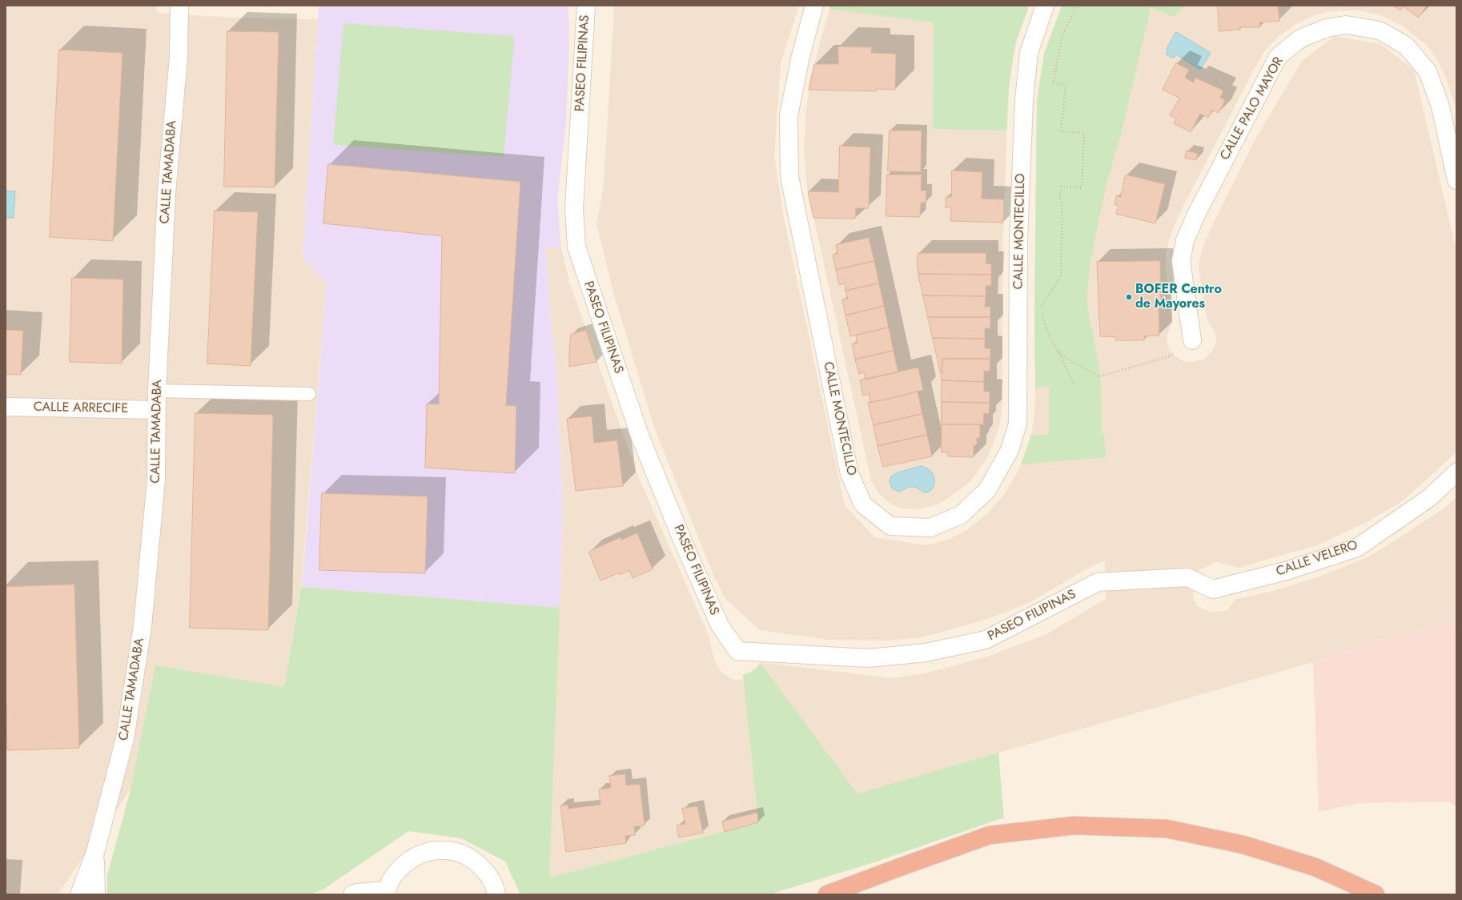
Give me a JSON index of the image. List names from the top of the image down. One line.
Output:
{"streets":{"street":["PASEO FILIPINAS","CALLE PALO MAYOR","CALLE TAMADABA","CALLE MONTECILLO","CALLE ARRECIFE","CALLE VELERO"]},"crossings":[["PASEO FILIPINAS","CALLE VELERO"],["CALLE TAMADABA","CALLE ARRECIFE"]],"places":["BOFER Centro de Mayores"]}
